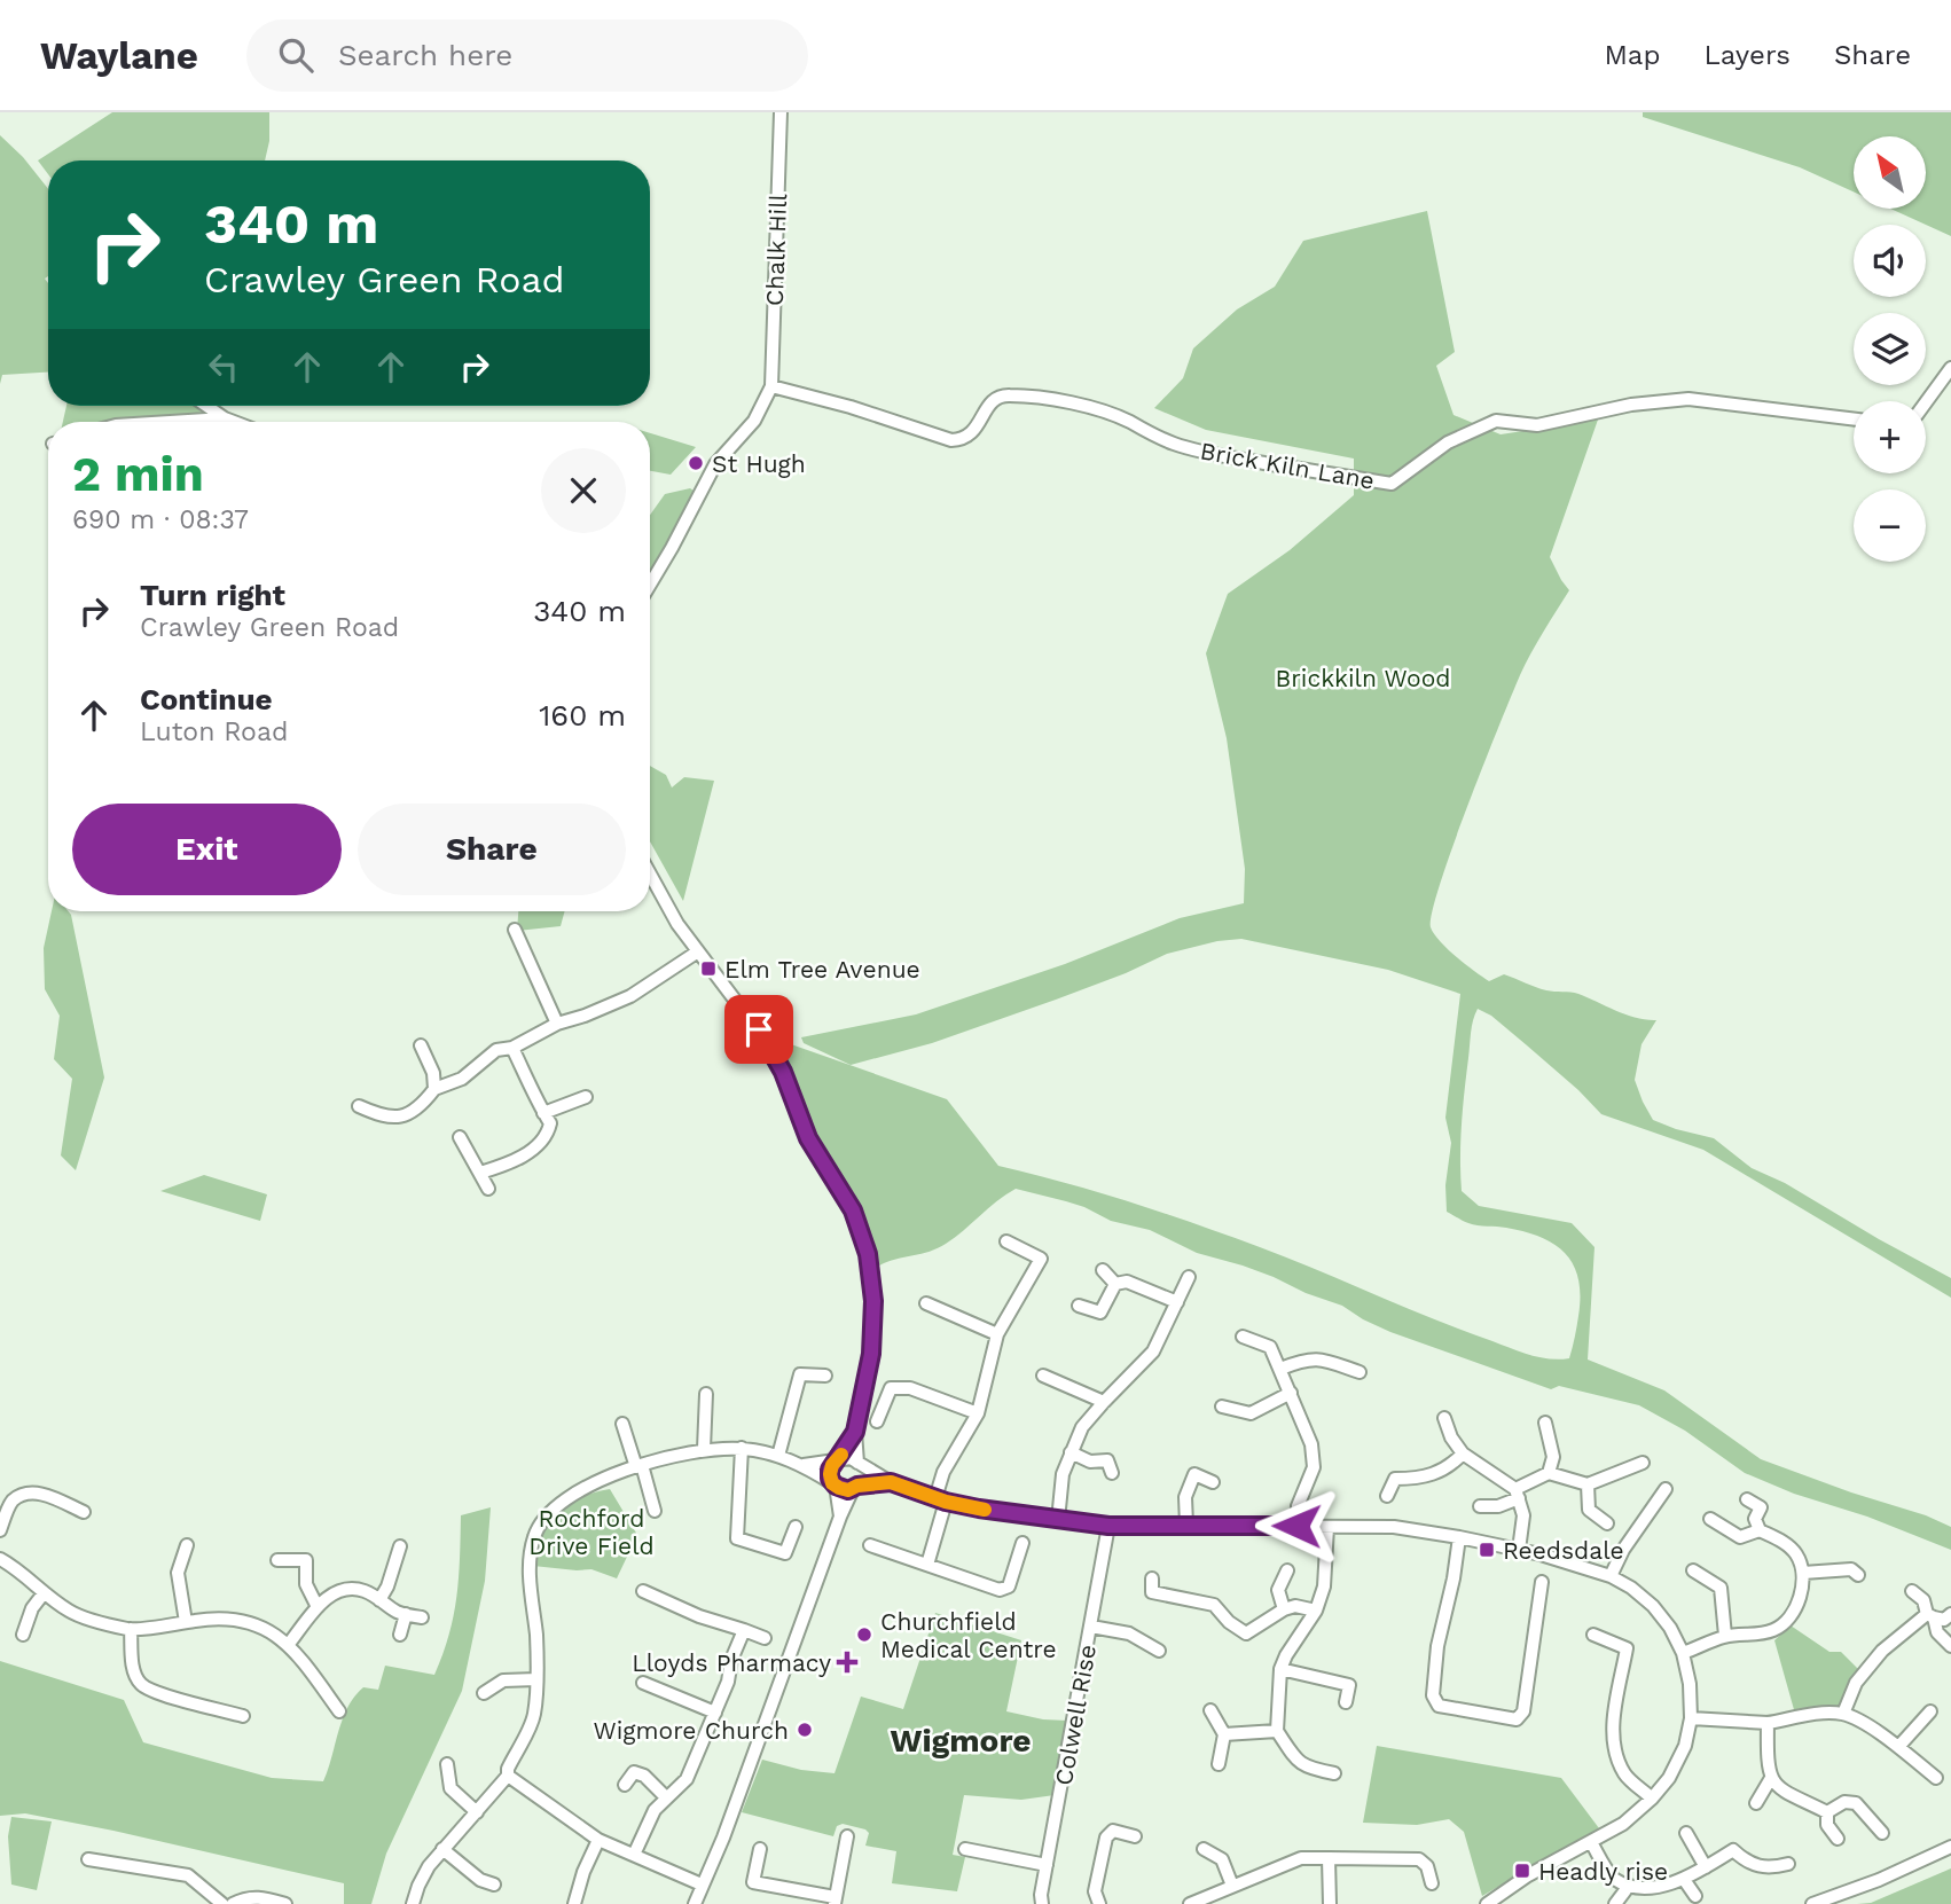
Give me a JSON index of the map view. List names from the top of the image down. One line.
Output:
{"streets":{"street":["Chalk Hill","Brick Kiln Lane","Colwell Rise"]},"crossings":[["Chalk Hill","Brick Kiln Lane"]],"districts":["Wigmore"],"parks":["Brickkiln Wood","Rochford Drive Field"],"places":{"other":["St Hugh","Churchfield Medical Centre","Wigmore Church"],"transit":["Elm Tree Avenue","Reedsdale","Headly rise"],"health":["Lloyds Pharmacy"]},"north":"top left","page":{"header":"Waylane","search":"Search here","nav":["Map","Layers","Share"],"map_buttons":["+","−"],"turn":["340 m","Crawley Green Road"],"heading":["2 min","690 m · 08:37"],"list":[{"name":"Turn right","note":"Crawley Green Road","value":"340 m"},{"name":"Continue","note":"Luton Road","value":"160 m"}],"buttons":["Exit","Share"]}}
